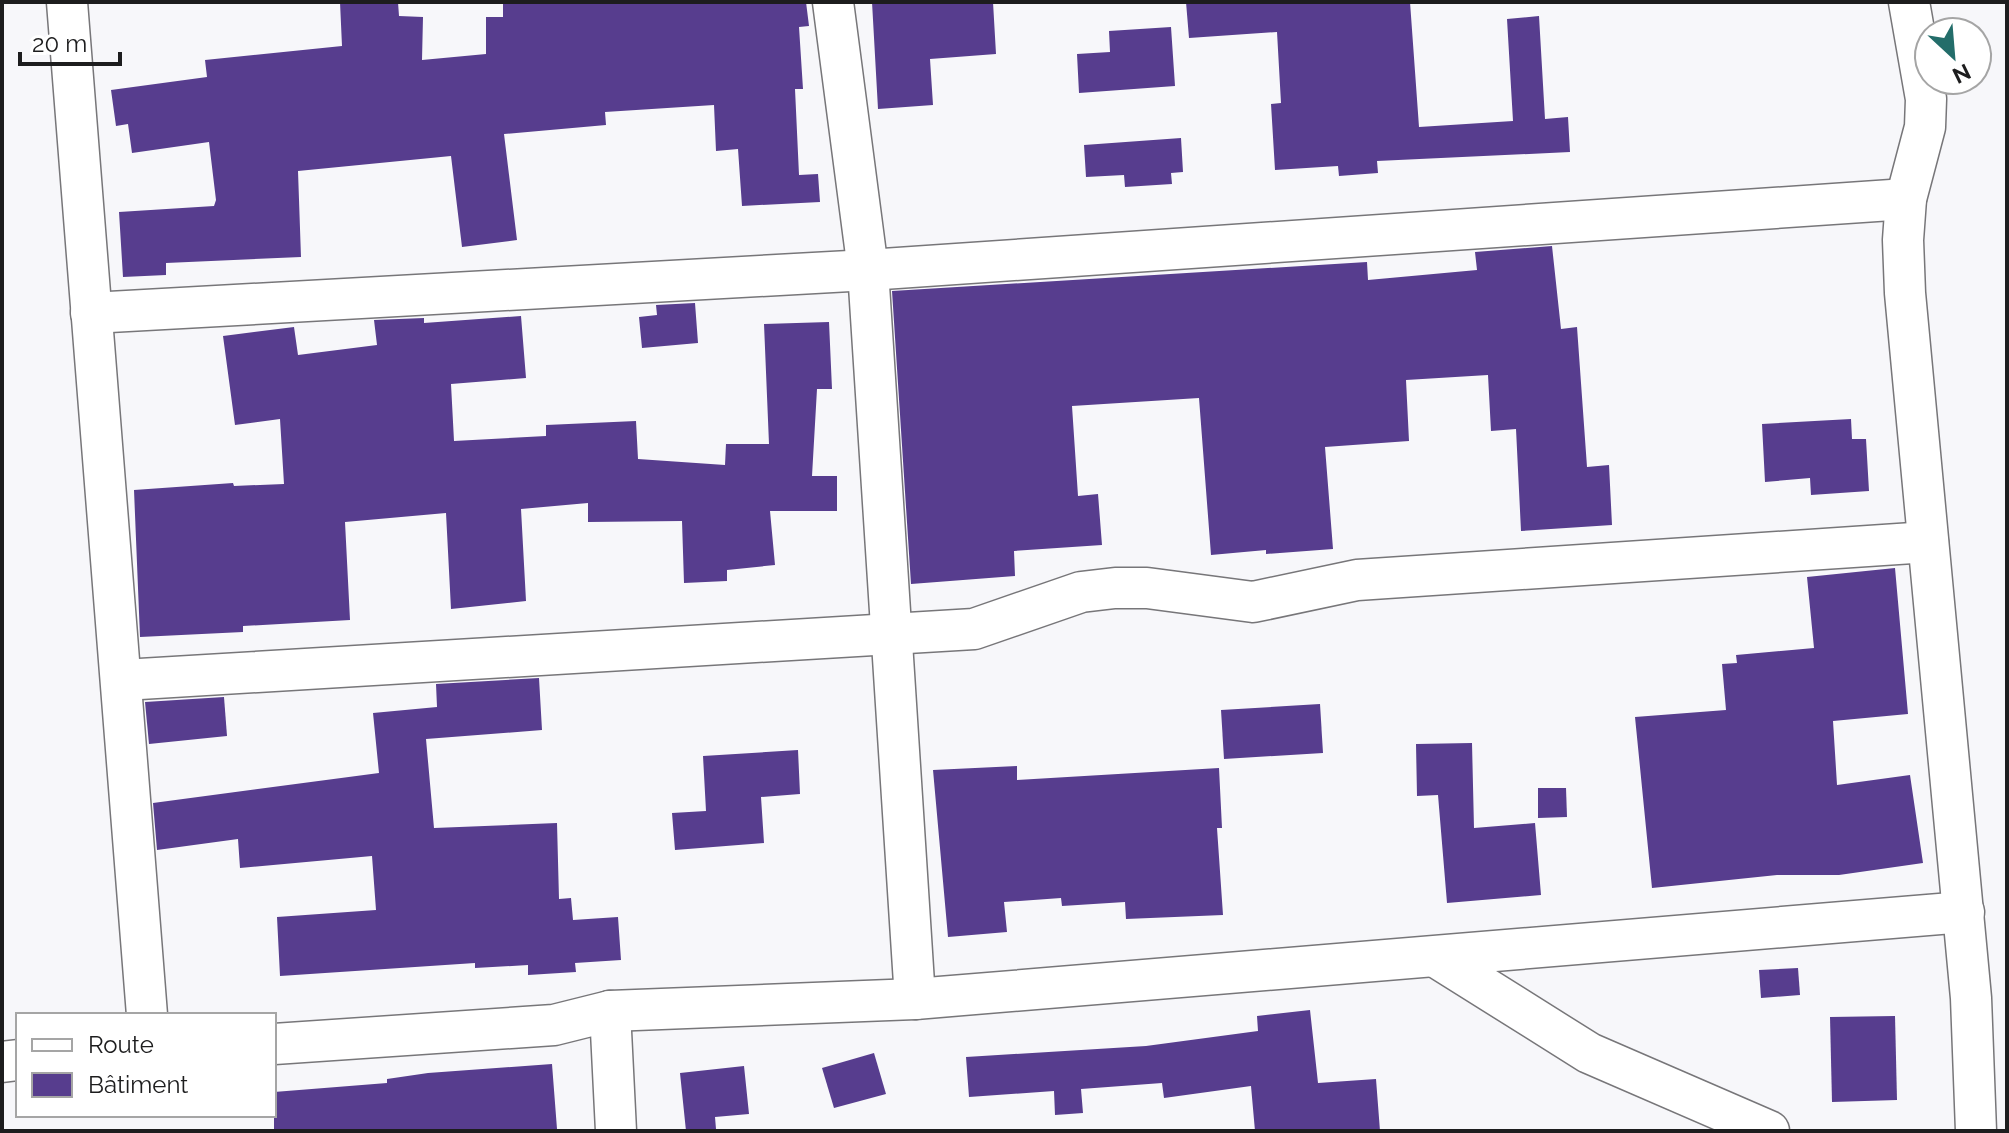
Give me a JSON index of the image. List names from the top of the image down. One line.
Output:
{"legend":["Route","Bâtiment"],"scale_bar":"20 m","north":"bottom right"}
